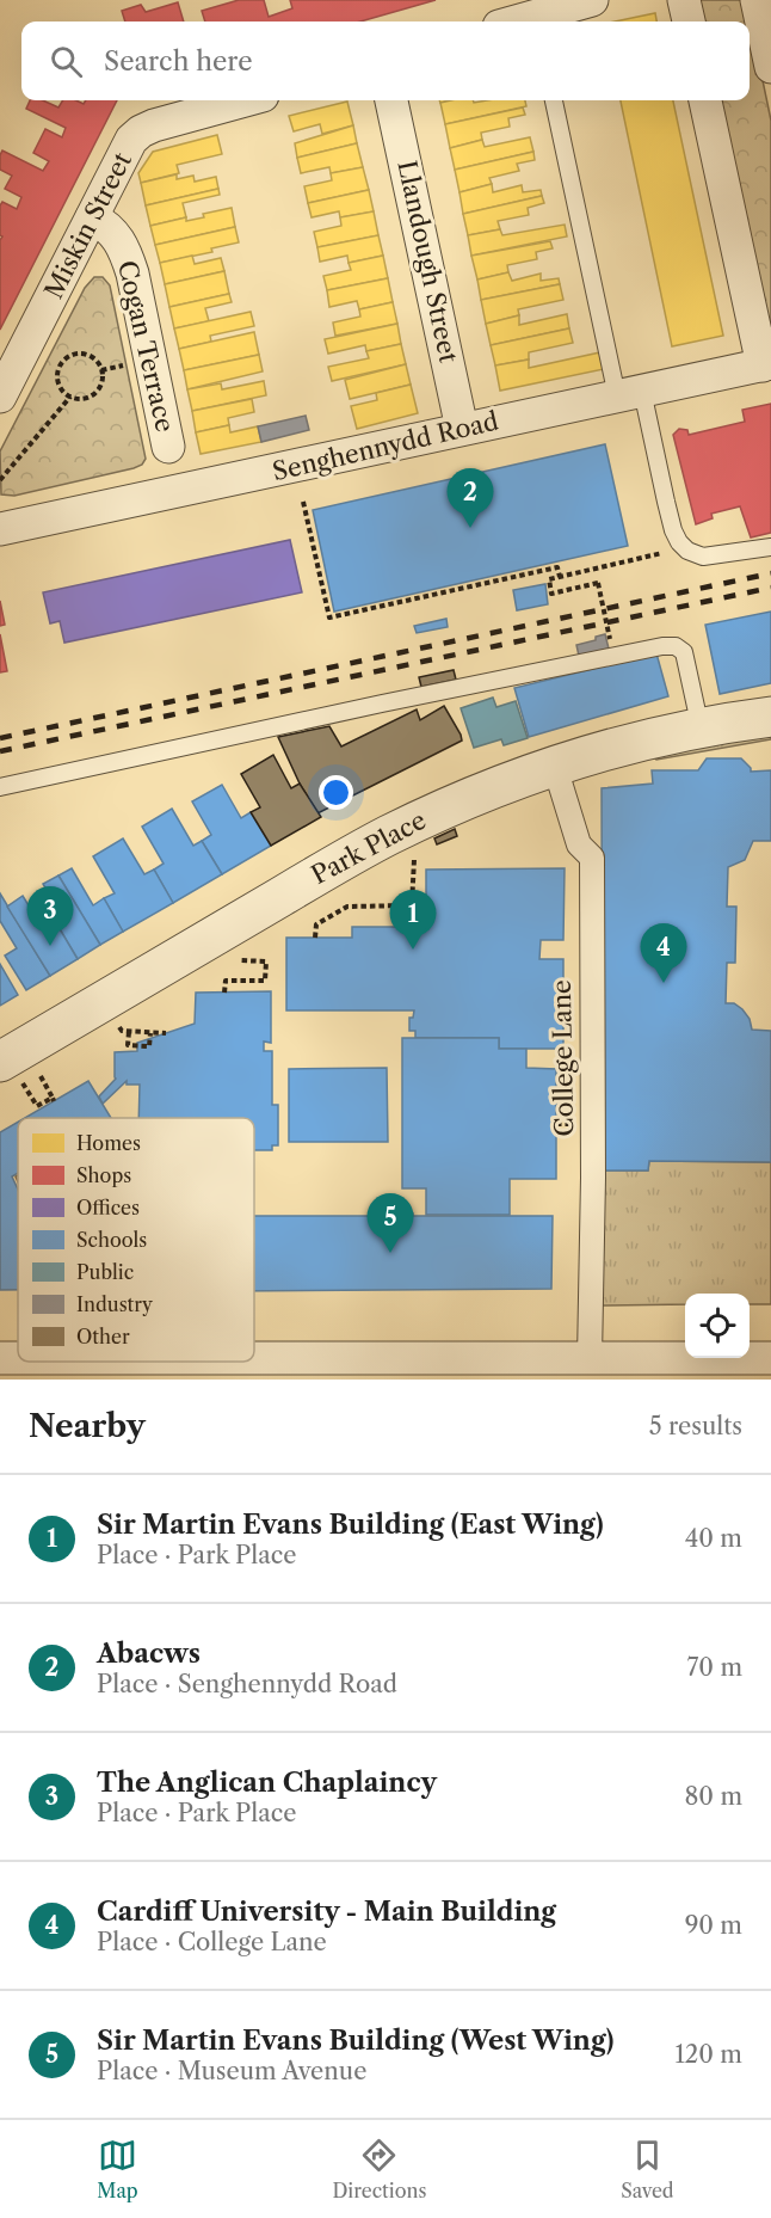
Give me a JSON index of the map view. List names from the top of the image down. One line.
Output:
{"streets":{"street":["Miskin Street","Llandough Street","Cogan Terrace","Senghennydd Road","Park Place","College Lane"]},"crossings":[["Miskin Street","Cogan Terrace"],["Llandough Street","Senghennydd Road"],["Park Place","College Lane"]],"legend":["Homes","Shops","Offices","Schools","Public","Industry","Other"],"page":{"search":"Search here","pins":["2","3","1","4","5"],"heading":["Nearby","5 results"],"list":[{"mark":"1","name":"Sir Martin Evans Building (East Wing)","note":"Place · Park Place","value":"40 m"},{"mark":"2","name":"Abacws","note":"Place · Senghennydd Road","value":"70 m"},{"mark":"3","name":"The Anglican Chaplaincy","note":"Place · Park Place","value":"80 m"},{"mark":"4","name":"Cardiff University - Main Building","note":"Place · College Lane","value":"90 m"},{"mark":"5","name":"Sir Martin Evans Building (West Wing)","note":"Place · Museum Avenue","value":"120 m"}],"nav":["Map","Directions","Saved"]}}
